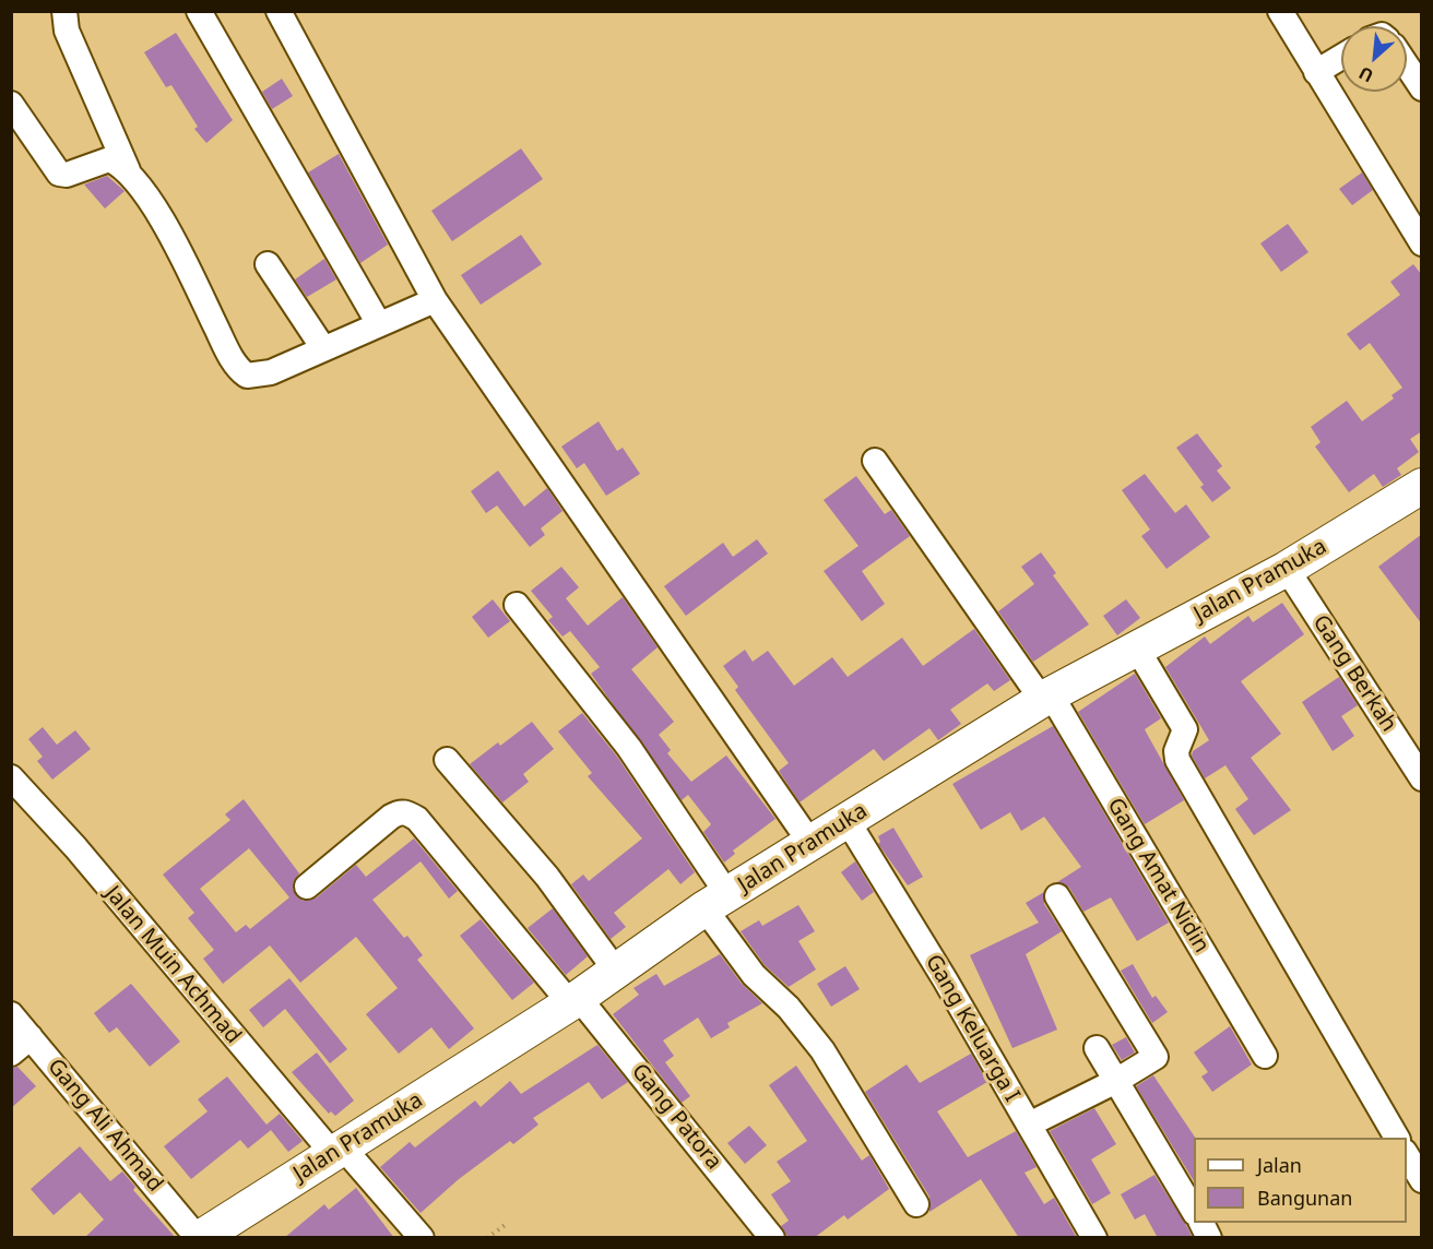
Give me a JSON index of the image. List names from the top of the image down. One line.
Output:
{"streets":{"street":["Jalan Pramuka","Gang Berkah","Gang Amat Nidin","Jalan Muin Achmad","Gang Keluarga I","Gang Patora","Gang Ali Ahmad"]},"crossings":[["Jalan Pramuka","Gang Berkah"],["Jalan Pramuka","Gang Amat Nidin"],["Jalan Pramuka","Jalan Muin Achmad"],["Jalan Pramuka","Gang Keluarga I"],["Jalan Pramuka","Gang Patora"],["Jalan Pramuka","Gang Ali Ahmad"]],"legend":["Jalan","Bangunan"],"north":"bottom left"}
